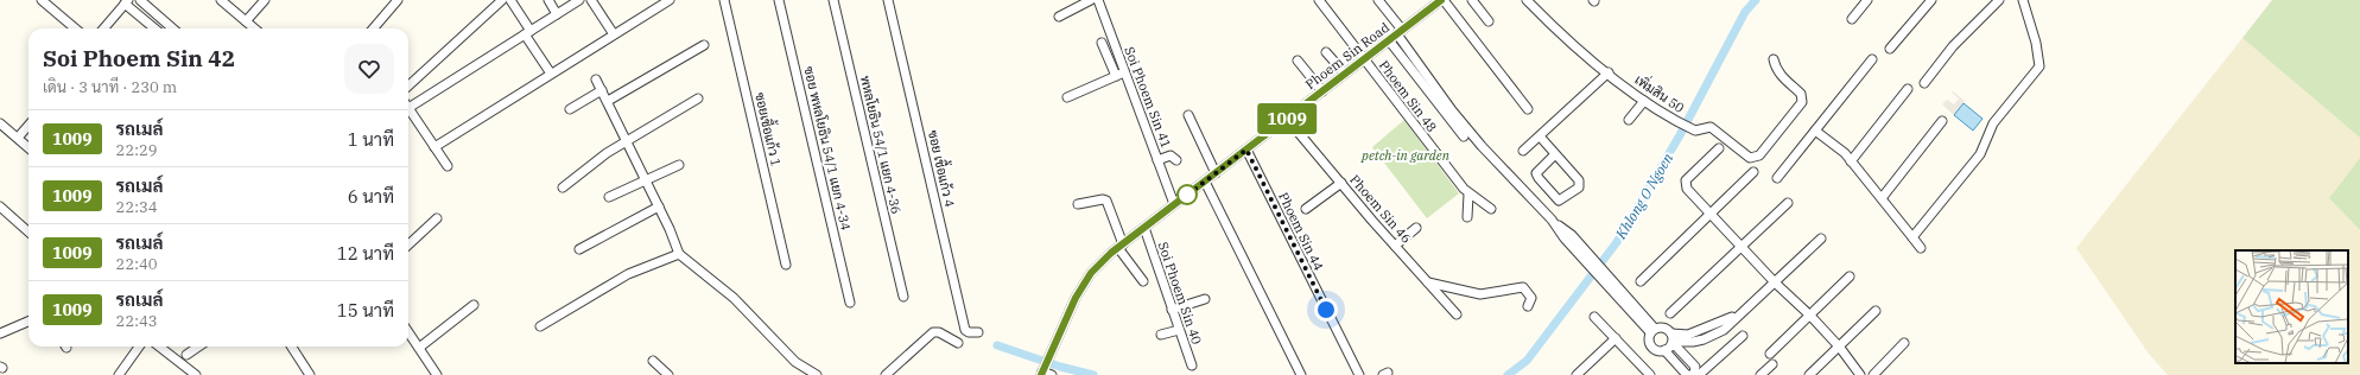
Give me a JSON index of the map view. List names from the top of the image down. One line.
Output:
{"streets":{"street":["Phoem Sin Road","เพิ่มสิน 50","Phoem Sin 48","Soi Phoem Sin 41","ซอยเชื้อแก้ว 1","พหลโยธิน 54/1 แยก 4-36","ซอย พหลโยธิน 54/1 แยก 4-34","ซอย เชื้อแก้ว 4","Phoem Sin 46","Phoem Sin 44","Soi Phoem Sin 40"]},"crossings":[["Phoem Sin Road","Phoem Sin 48"],["Phoem Sin Road","Soi Phoem Sin 41"],["Phoem Sin Road","Phoem Sin 46"],["Phoem Sin Road","Phoem Sin 44"],["Phoem Sin Road","Soi Phoem Sin 40"]],"water":["Khlong O Ngoen"],"parks":["petch-in garden"],"lines":["bus line 1009"],"page":{"on_map":"1009","heading":["Soi Phoem Sin 42","เดิน · 3 นาที · 230 m"],"list":[{"mark":"1009","name":"รถเมล์","note":"22:29","value":"1 นาที"},{"mark":"1009","name":"รถเมล์","note":"22:34","value":"6 นาที"},{"mark":"1009","name":"รถเมล์","note":"22:40","value":"12 นาที"},{"mark":"1009","name":"รถเมล์","note":"22:43","value":"15 นาที"}]}}
